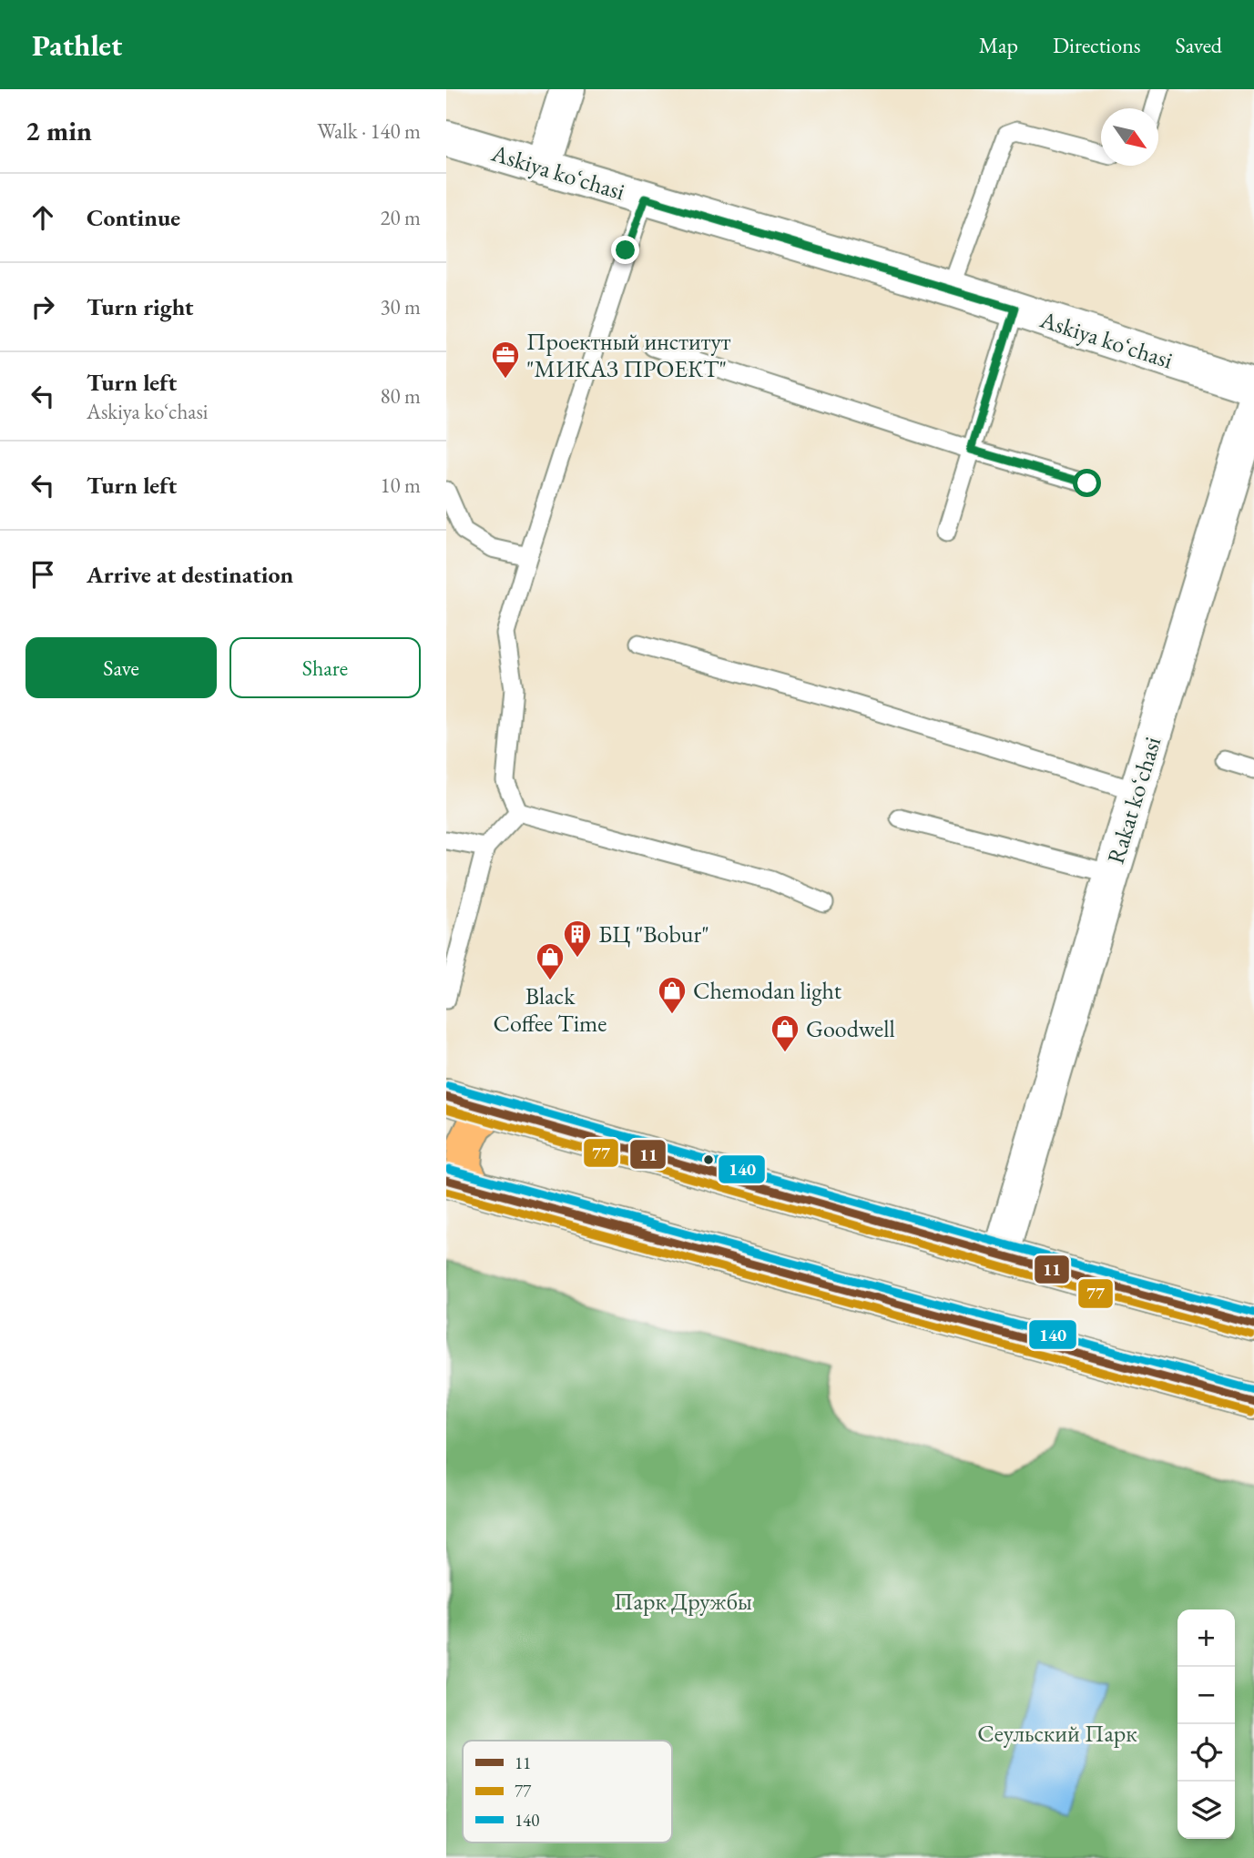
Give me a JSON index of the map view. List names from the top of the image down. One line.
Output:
{"streets":{"street":["Askiya koʻchasi","Rakat koʻchasi"]},"parks":["Парк Дружбы","Сеульский Парк"],"places":{"office":["Проектный институт \"МИКАЗ ПРОЕКТ\""],"building":["БЦ \"Bobur\""],"shop":["Black Coffee Time","Chemodan light","Goodwell"]},"lines":["transit line 140","transit line 11","transit line 77"],"legend":["11","77","140"],"north":"bottom right","page":{"header":"Pathlet","nav":["Map","Directions","Saved"],"heading":["2 min","Walk · 140 m"],"list":[["Continue","20 m"],["Turn right","30 m"],["Turn left","Askiya koʻchasi","80 m"],["Turn left","10 m"],"Arrive at destination"],"buttons":["Save","Share"],"map_buttons":["+","−"]}}
